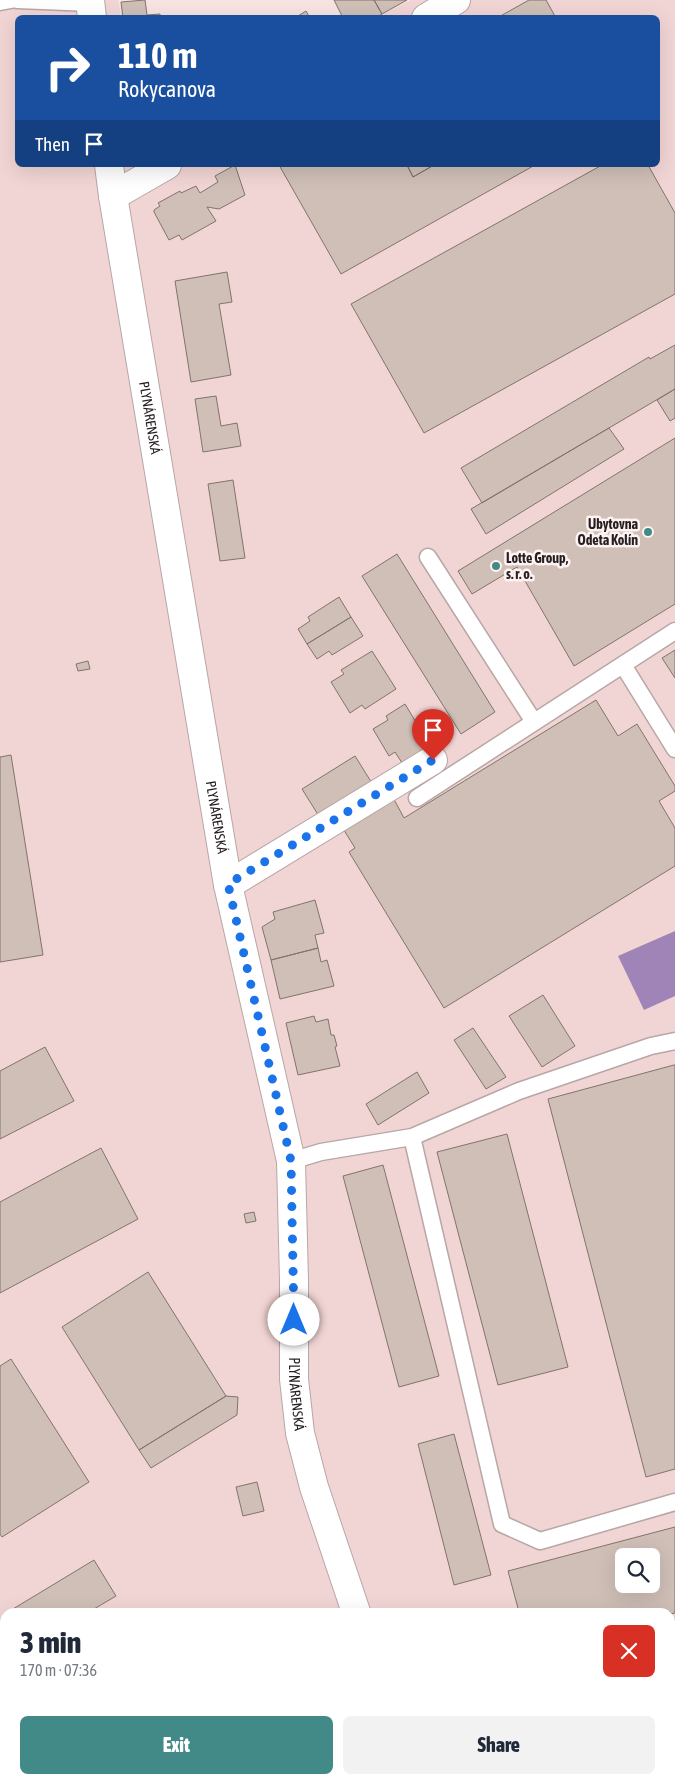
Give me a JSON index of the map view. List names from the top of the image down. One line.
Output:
{"streets":{"street":["PLYNÁRENSKÁ"]},"places":["Ubytovna Odeta Kolín","Lotte Group, s. r. o."],"page":{"turn":["110 m","Rokycanova"],"then":"Then","heading":["3 min","170 m · 07:36"],"buttons":["Exit","Share"]}}
